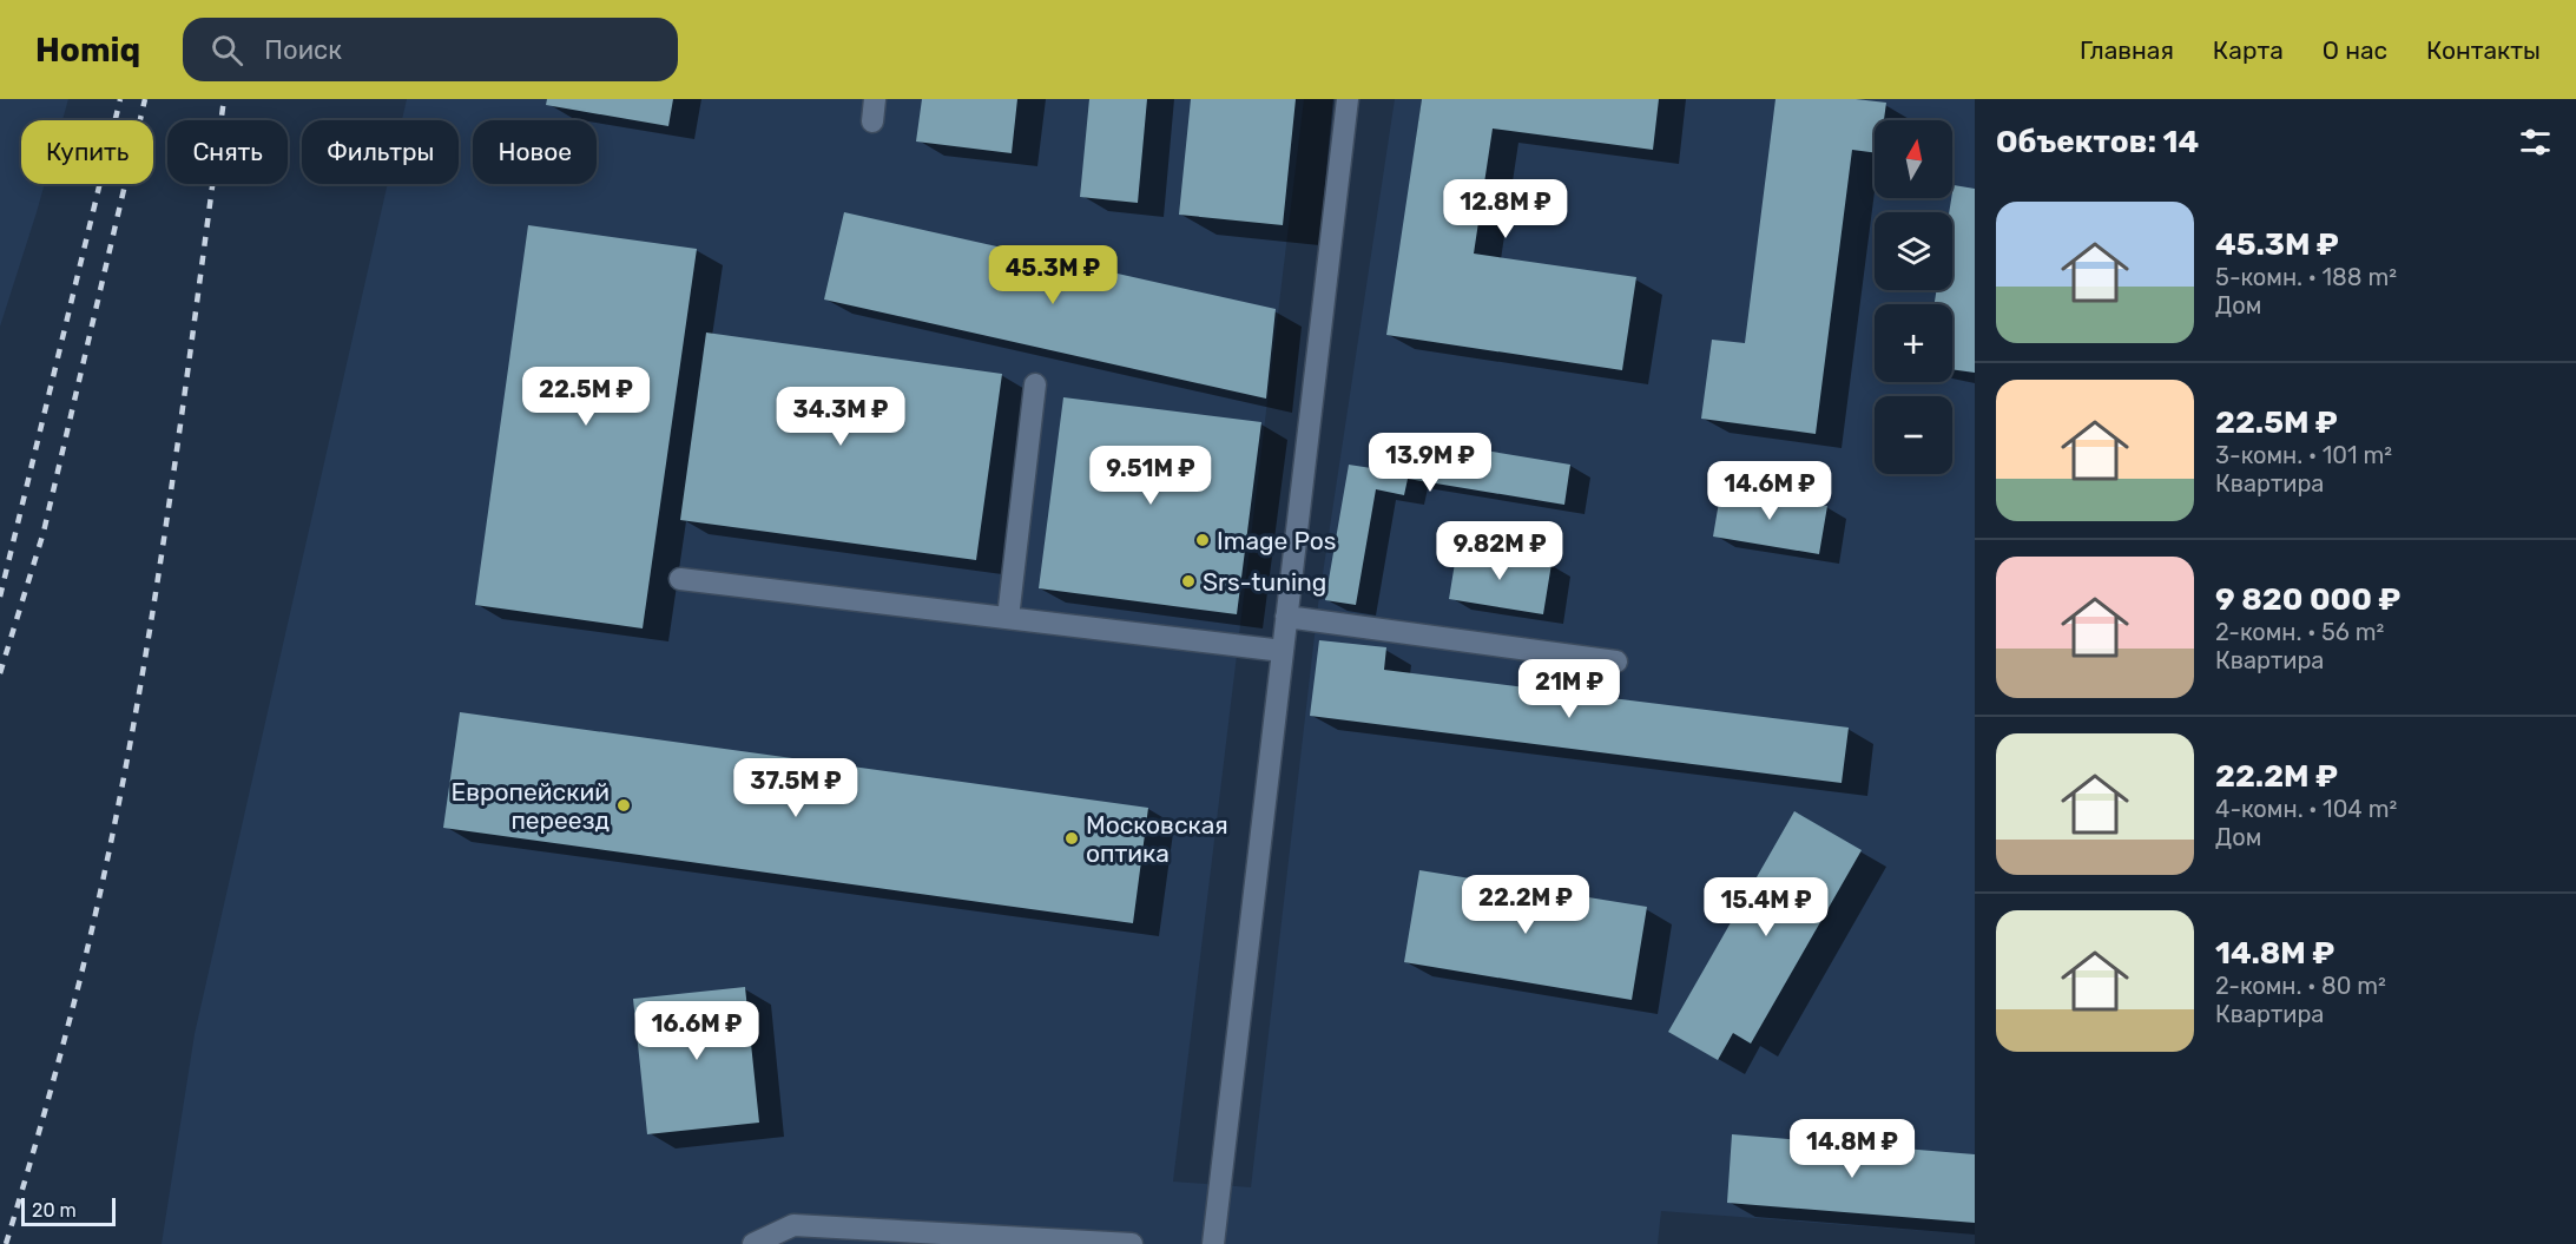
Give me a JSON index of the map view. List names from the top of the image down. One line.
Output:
{"places":["Image Pos","Srs-tuning","Европейский переезд","Московская оптика"],"scale_bar":"20 m","north":"top","page":{"header":"Homiq","search":"Поиск","nav":["Главная","Карта","О нас","Контакты"],"heading":"Объектов: 14","map_buttons":["+","−"],"chip":["Купить","Снять","Фильтры","Новое"],"price":["12.8M ₽","45.3M ₽","22.5M ₽","34.3M ₽","13.9M ₽","9.51M ₽","14.6M ₽","9.82M ₽","21M ₽","37.5M ₽","22.2M ₽","15.4M ₽","16.6M ₽","14.8M ₽"],"list":[{"name":"45.3M ₽","note":"5-комн. · 188 m² · Дом"},{"name":"22.5M ₽","note":"3-комн. · 101 m² · Квартира"},{"name":"9 820 000 ₽","note":"2-комн. · 56 m² · Квартира"},{"name":"22.2M ₽","note":"4-комн. · 104 m² · Дом"},{"name":"14.8M ₽","note":"2-комн. · 80 m² · Квартира"}],"scale":"20 m"}}
